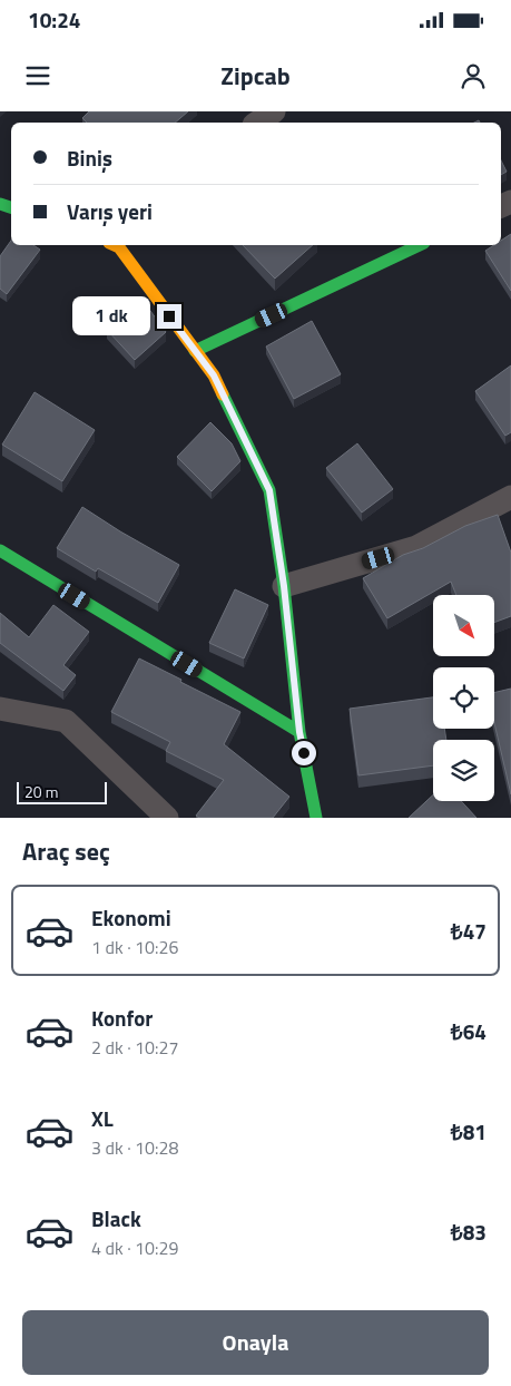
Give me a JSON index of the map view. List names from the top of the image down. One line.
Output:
{"scale_bar":"20 m","north":"bottom right","page":{"status":"10:24","header":"Zipcab","banner":["Biniş","Varış yeri"],"bubble":"1 dk","scale":"20 m","heading":"Araç seç","list":[{"name":"Ekonomi","note":"1 dk · 10:26","value":"₺47"},{"name":"Konfor","note":"2 dk · 10:27","value":"₺64"},{"name":"XL","note":"3 dk · 10:28","value":"₺81"},{"name":"Black","note":"4 dk · 10:29","value":"₺83"}],"buttons":"Onayla"}}
